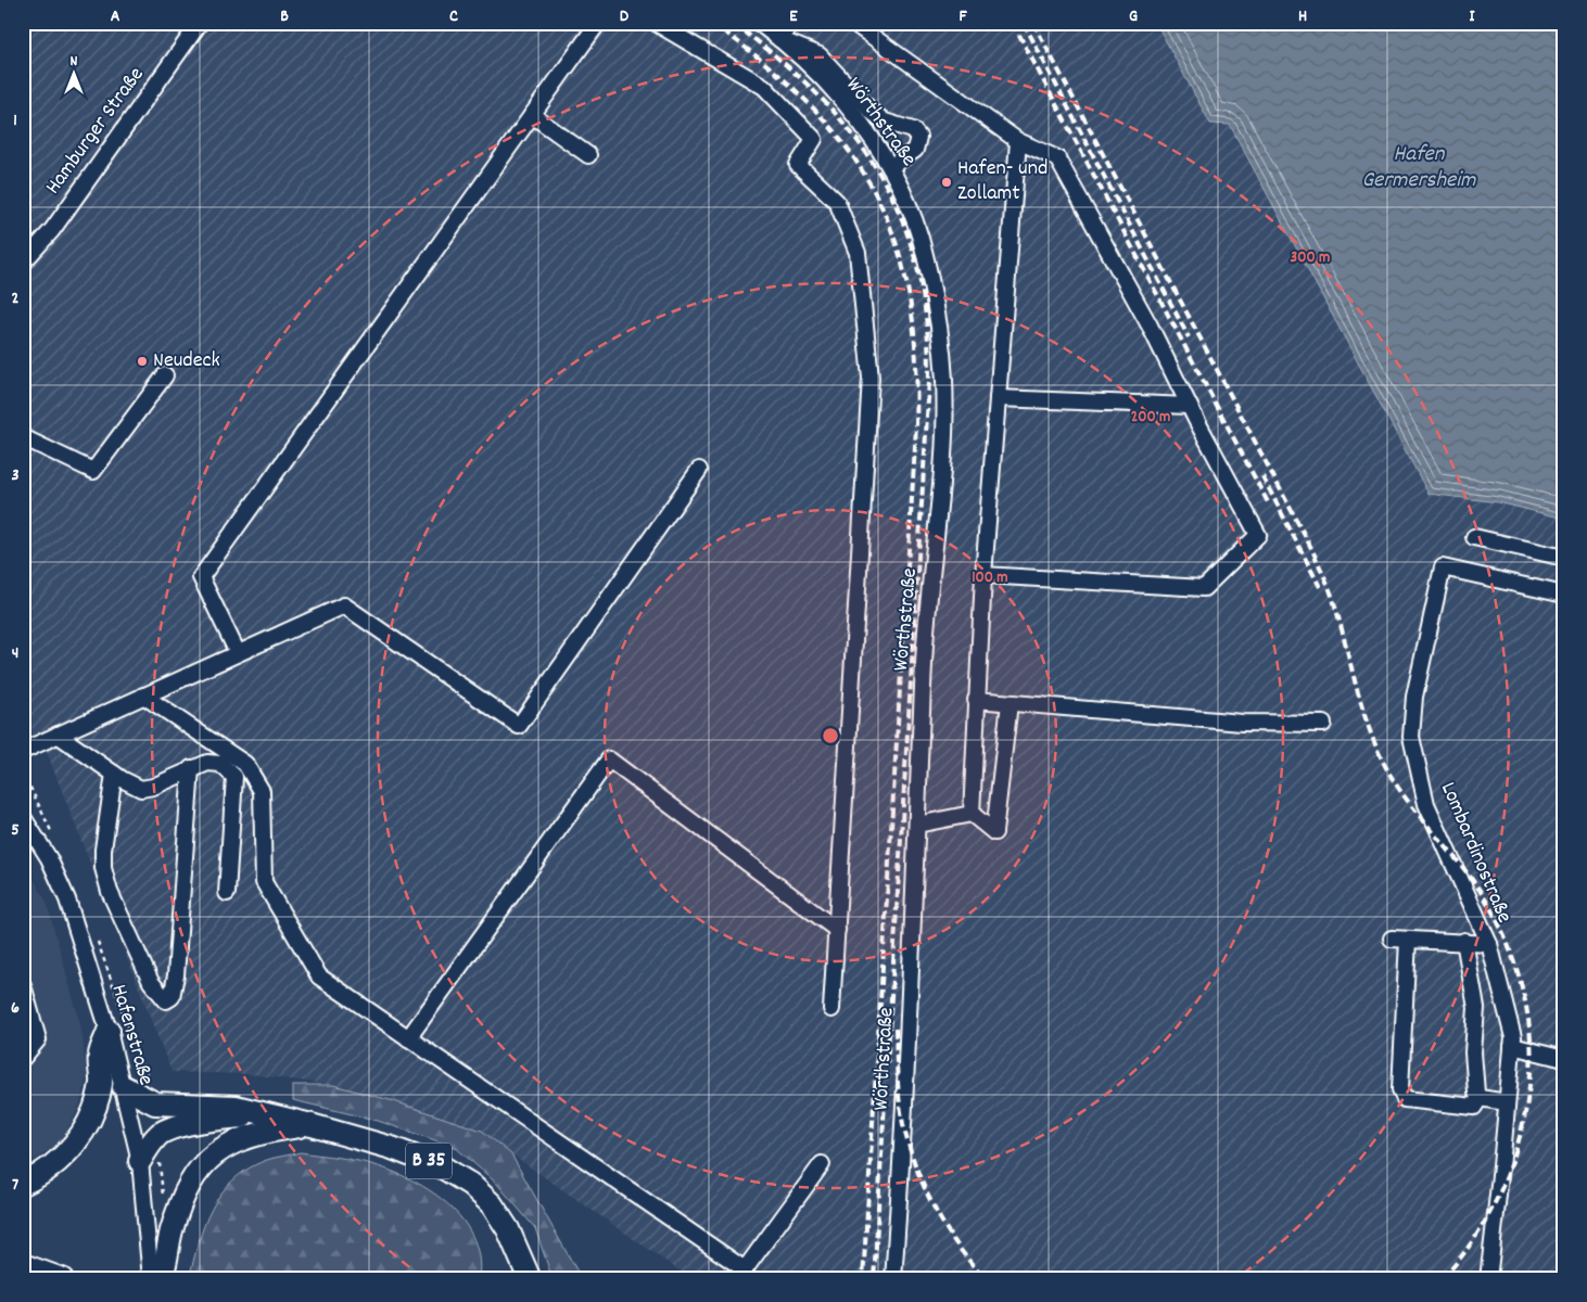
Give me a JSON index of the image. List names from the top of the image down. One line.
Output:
{"streets":{"highway":["B 35"],"street":["Wörthstraße","Hamburger Straße","Lombardinostraße","Hafenstraße"]},"crossings":[["Hafenstraße","B 35"]],"water":["Hafen Germersheim"],"places":["Hafen- und Zollamt","Neudeck"],"north":"top","grid":{"columns":["A","B","C","D","E","F","G","H","I"],"rows":["1","2","3","4","5","6","7"]},"rings":["300 m","200 m","100 m"]}
